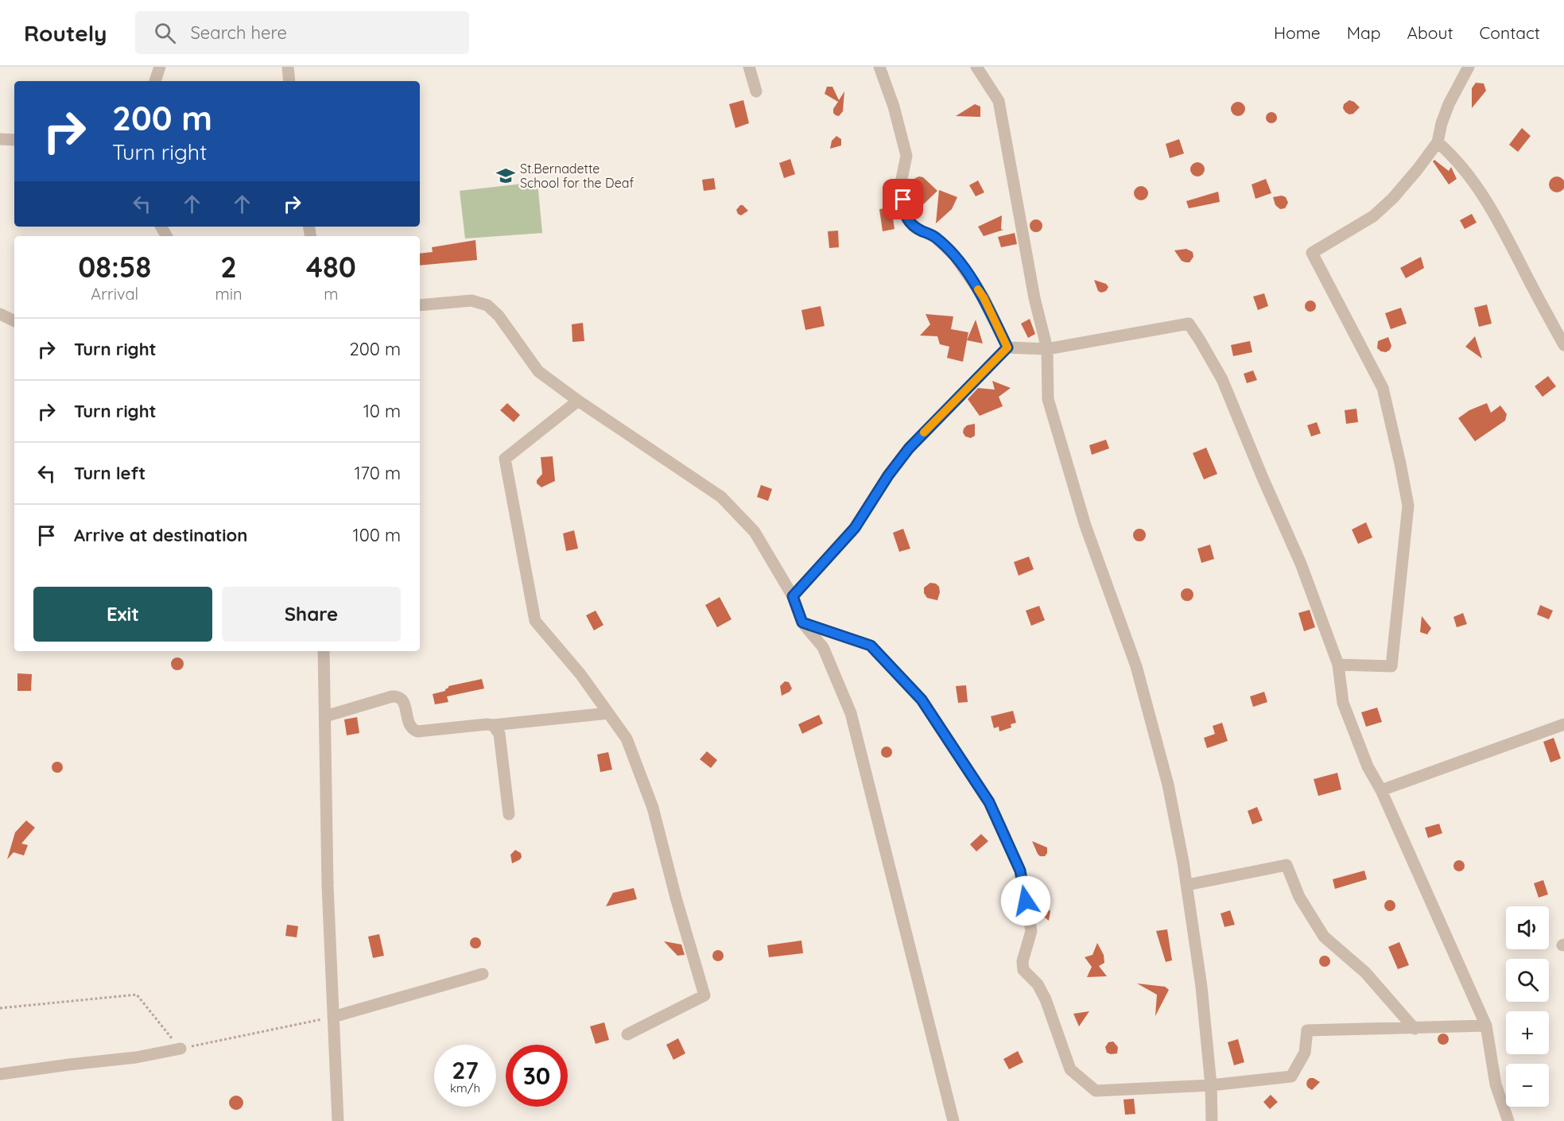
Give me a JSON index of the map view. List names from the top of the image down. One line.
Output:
{"places":{"school or university":["St.Bernadette School for the Deaf"]},"page":{"header":"Routely","search":"Search here","nav":["Home","Map","About","Contact"],"turn":["200 m","Turn right"],"eta":["08:58","Arrival","2","min","480","m"],"list":[{"name":"Turn right","value":"200 m"},{"name":"Turn right","value":"10 m"},{"name":"Turn left","value":"170 m"},{"name":"Arrive at destination","value":"100 m"}],"buttons":["Exit","Share"],"map_buttons":["+","−"],"speed":"27 km/h","limit":"30"}}
